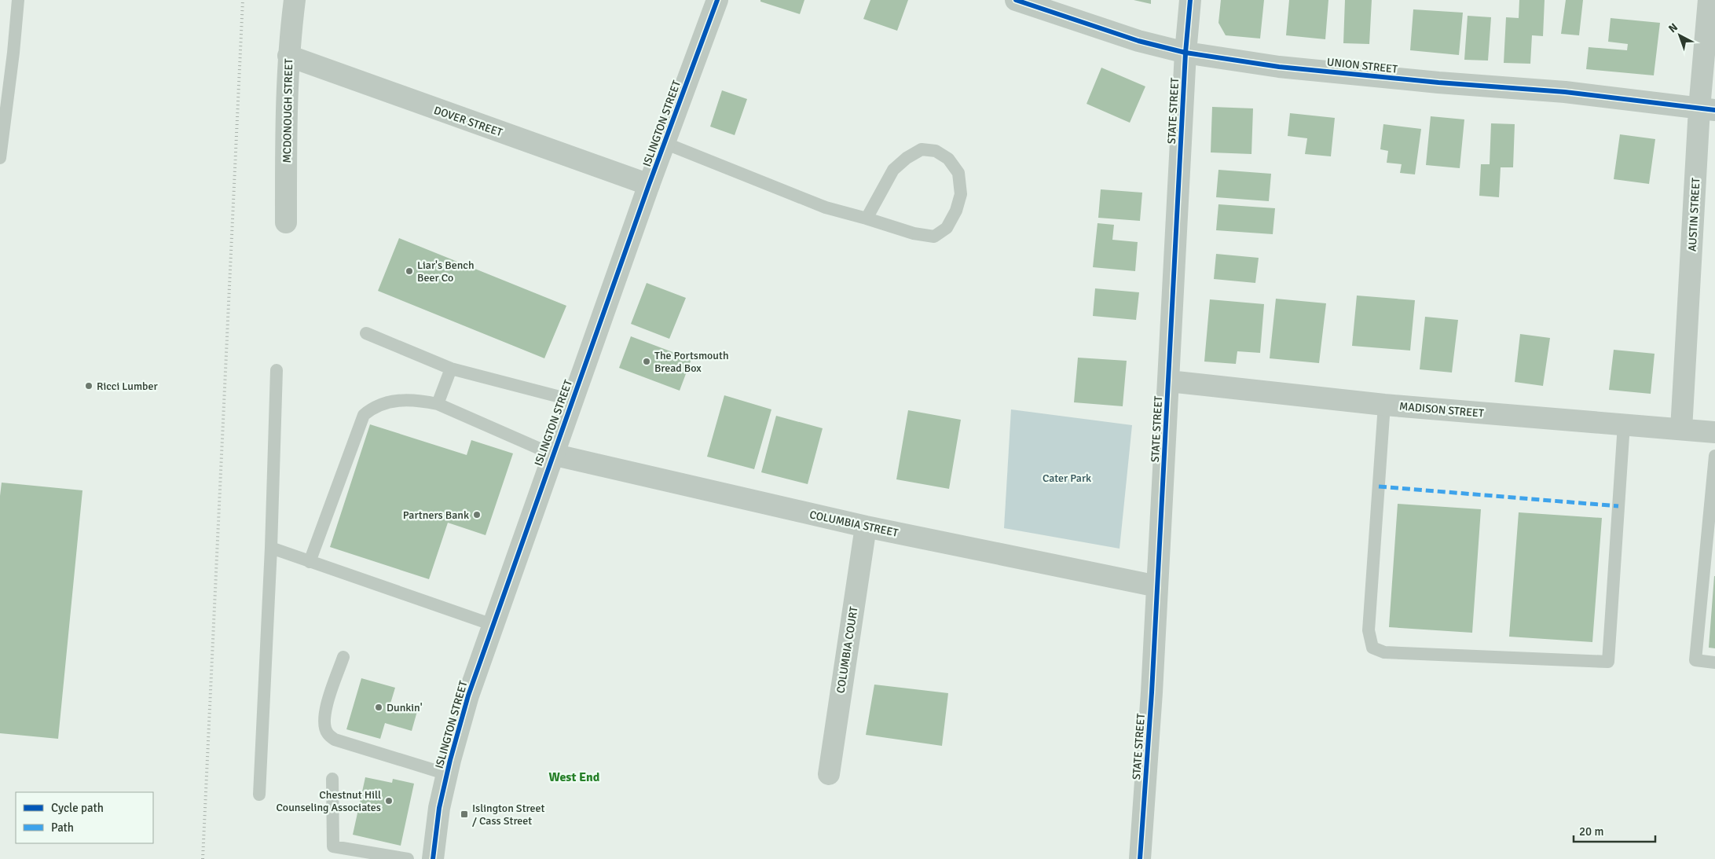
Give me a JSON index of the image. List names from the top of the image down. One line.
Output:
{"streets":{"street":["UNION STREET","MCDONOUGH STREET","STATE STREET","DOVER STREET","ISLINGTON STREET","AUSTIN STREET","MADISON STREET","COLUMBIA STREET","COLUMBIA COURT"]},"crossings":[["UNION STREET","STATE STREET"],["UNION STREET","AUSTIN STREET"],["MCDONOUGH STREET","DOVER STREET"],["STATE STREET","MADISON STREET"],["STATE STREET","COLUMBIA STREET"],["DOVER STREET","ISLINGTON STREET"],["ISLINGTON STREET","COLUMBIA STREET"],["AUSTIN STREET","MADISON STREET"],["COLUMBIA STREET","COLUMBIA COURT"]],"districts":["West End"],"parks":["Cater Park"],"places":{"other":["Liar's Bench Beer Co","The Portsmouth Bread Box","Ricci Lumber","Partners Bank","Dunkin'","Chestnut Hill Counseling Associates"],"transit":["Islington Street / Cass Street"]},"legend":["Cycle path","Path"],"scale_bar":"20 m","north":"top left"}
